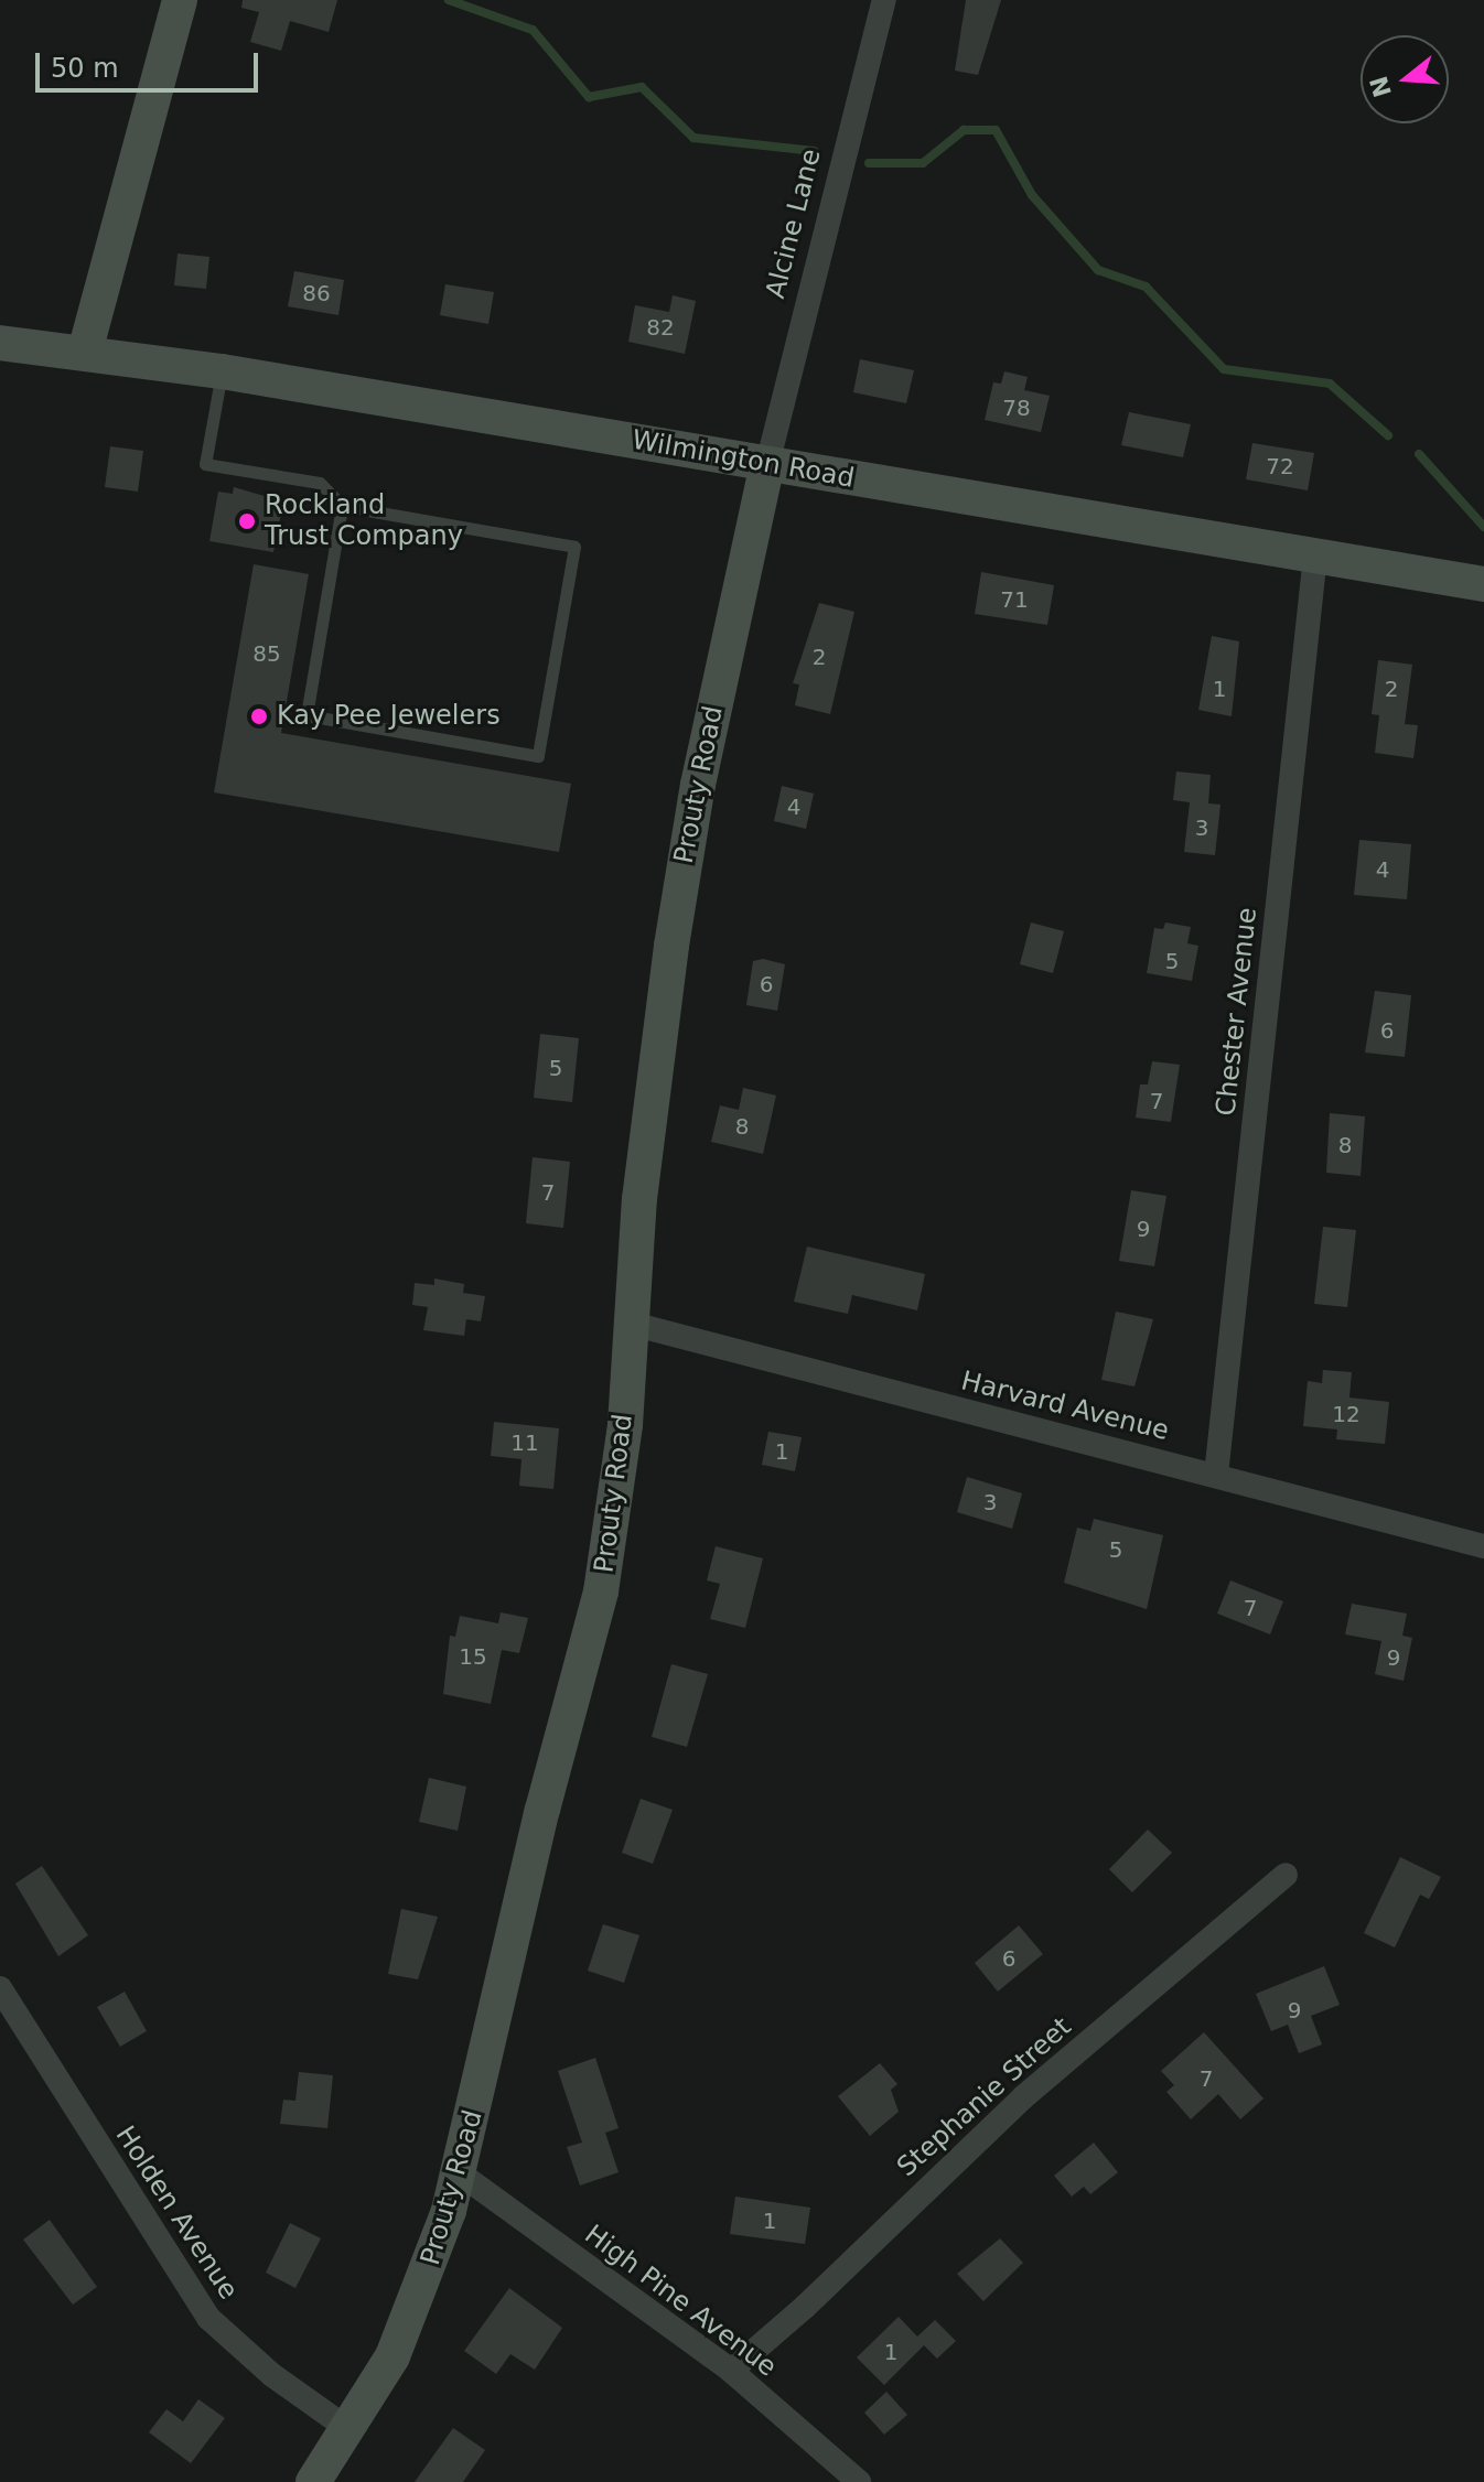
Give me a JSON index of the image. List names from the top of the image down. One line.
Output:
{"streets":{"street":["Alcine Lane","Wilmington Road","Prouty Road","Chester Avenue","Harvard Avenue","Stephanie Street","Holden Avenue","High Pine Avenue"]},"crossings":[["Alcine Lane","Wilmington Road"],["Alcine Lane","Prouty Road"],["Wilmington Road","Prouty Road"],["Wilmington Road","Chester Avenue"],["Prouty Road","Harvard Avenue"],["Prouty Road","Holden Avenue"],["Prouty Road","High Pine Avenue"],["Chester Avenue","Harvard Avenue"],["Stephanie Street","High Pine Avenue"]],"places":["Rockland Trust Company","Kay Pee Jewelers"],"house_numbers":["86","82","78","72","71","85","2","1","2","4","3","4","5","6","6","5","7","8","8","7","9","12","11","1","3","5","7","15","9","6","9","7","1","1"],"scale_bar":"50 m","north":"left"}
